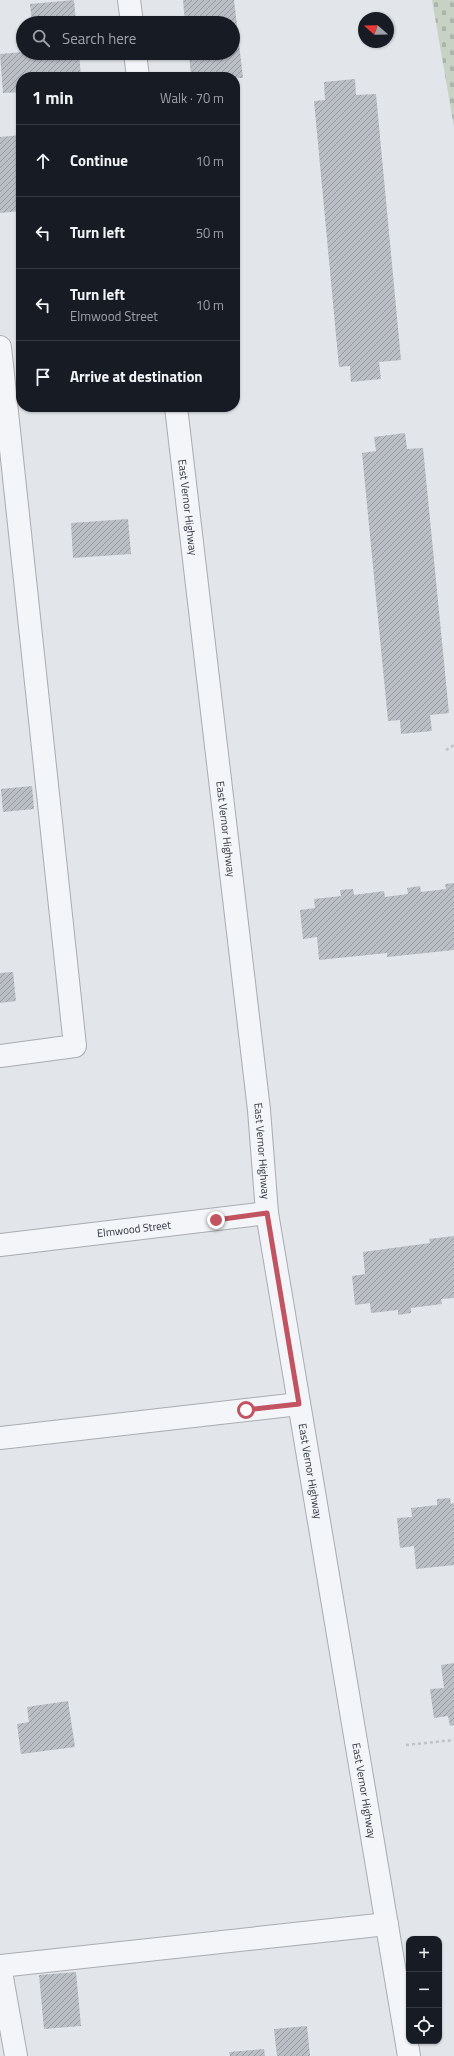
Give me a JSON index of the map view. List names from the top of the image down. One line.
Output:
{"streets":{"street":["East Vernor Highway","Elmwood Street"]},"crossings":[["East Vernor Highway","Elmwood Street"]],"north":"left","page":{"search":"Search here","heading":["1 min","Walk · 70 m"],"list":[["Continue","10 m"],["Turn left","50 m"],["Turn left","Elmwood Street","10 m"],"Arrive at destination"],"map_buttons":["+","−"]}}
